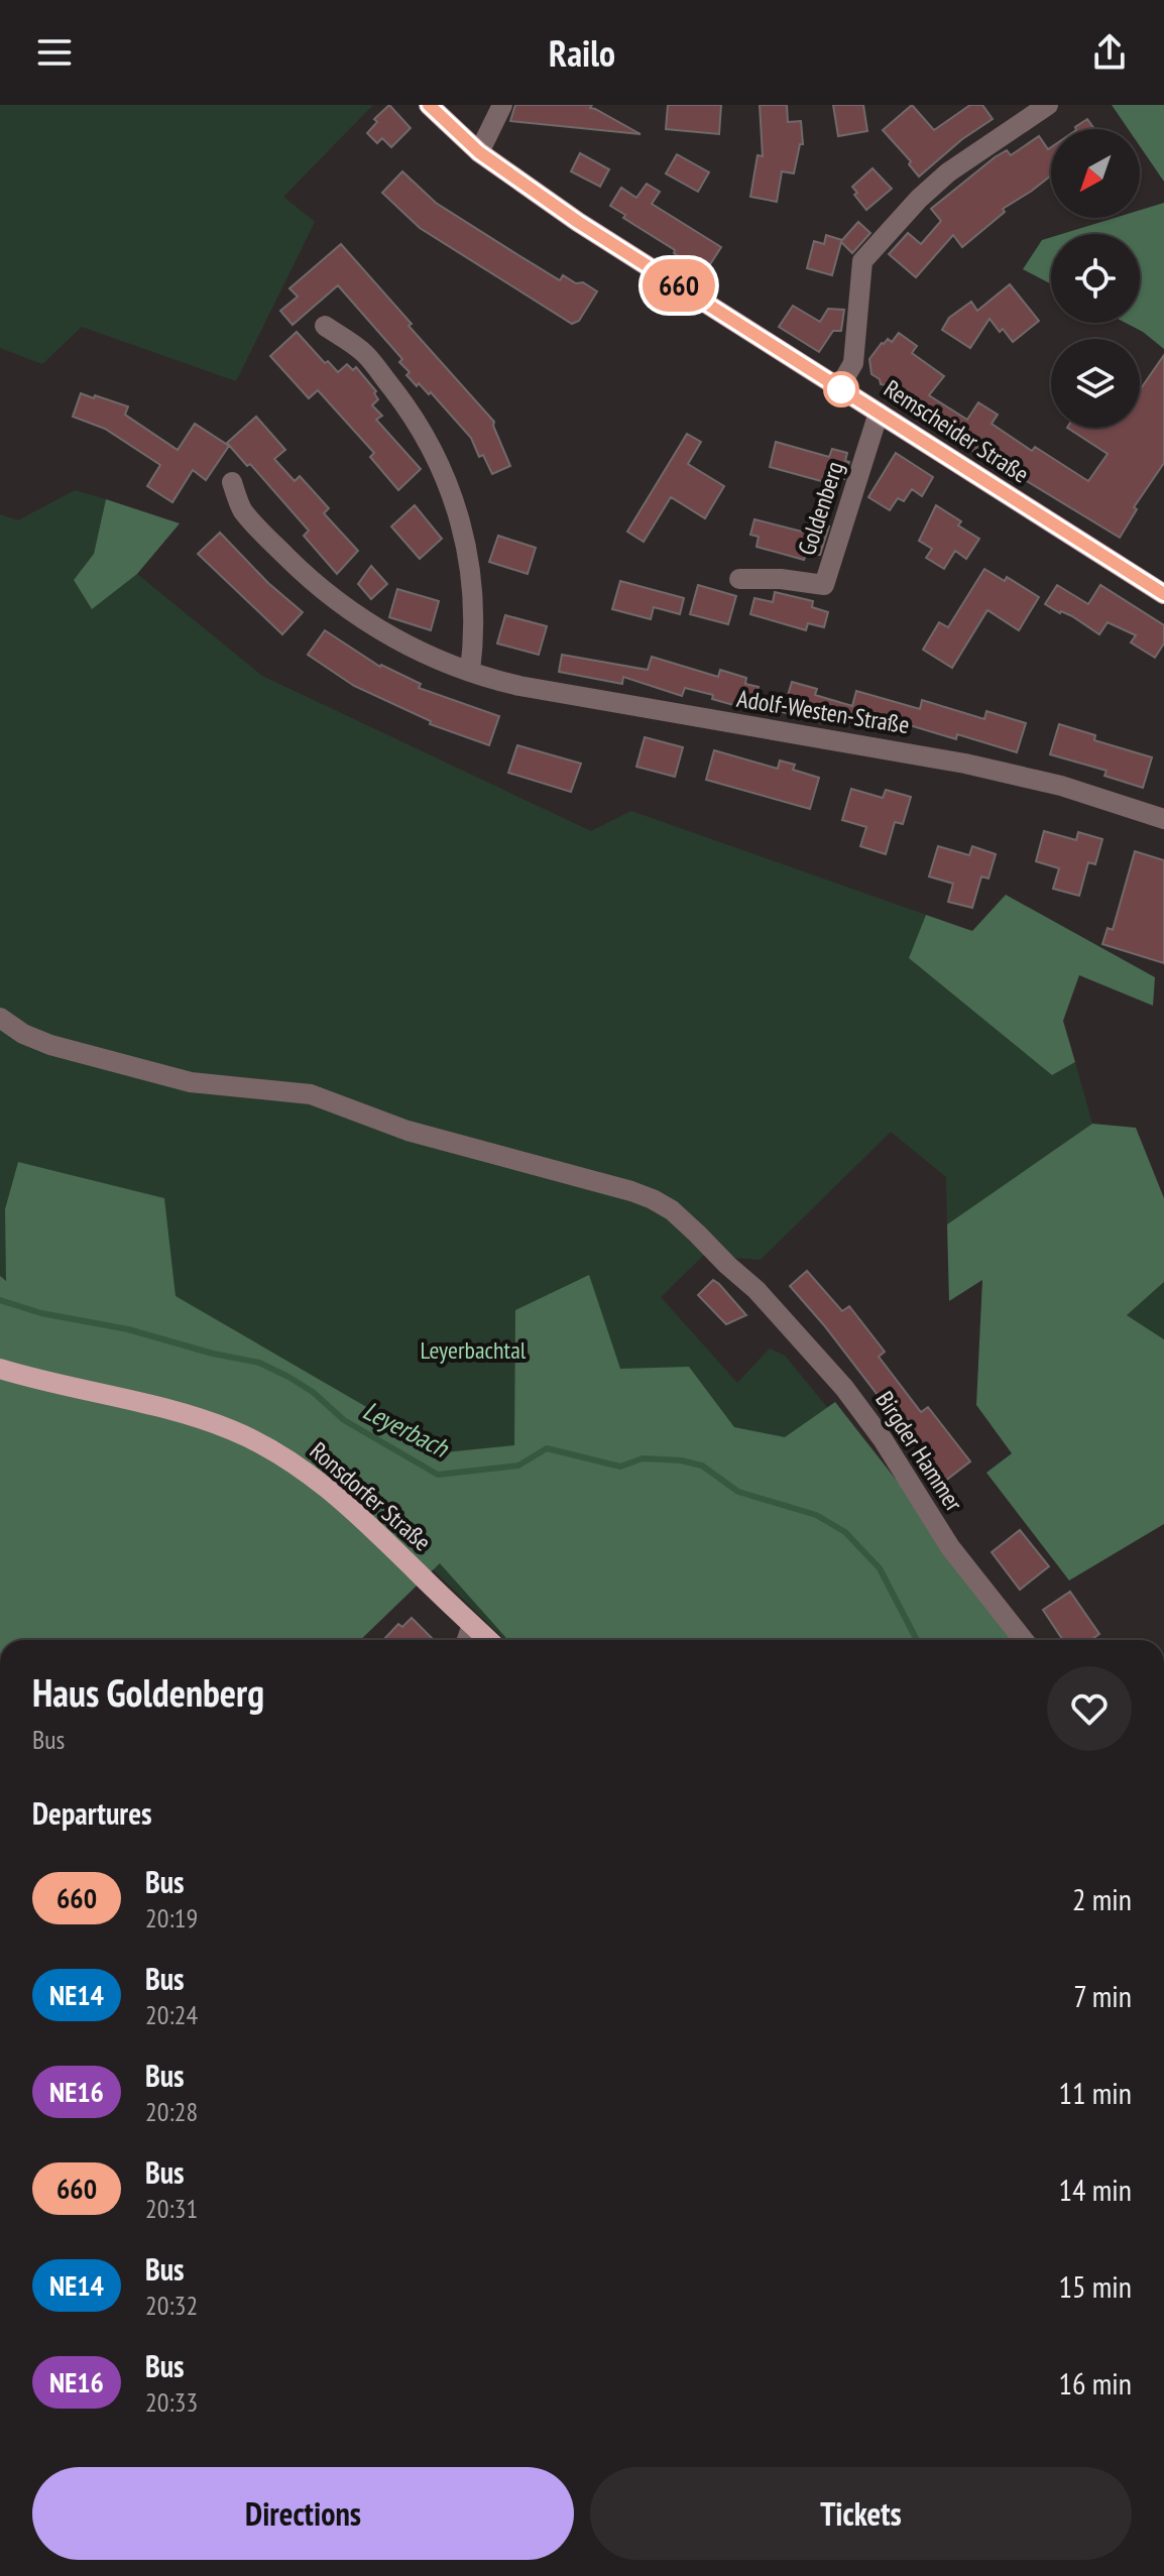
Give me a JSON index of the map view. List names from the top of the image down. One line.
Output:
{"streets":{"main road":["Remscheider Straße","Ronsdorfer Straße"],"street":["Goldenberg","Adolf-Westen-Straße","Birgder Hammer"]},"crossings":[["Remscheider Straße","Goldenberg"]],"water":["Leyerbach"],"parks":["Leyerbachtal"],"lines":["bus line 660"],"north":"bottom left","page":{"header":"Railo","on_map":"660","heading":[["Haus Goldenberg","Bus"],"Departures"],"list":[{"mark":"660","name":"Bus","note":"20:19","value":"2 min"},{"mark":"NE14","name":"Bus","note":"20:24","value":"7 min"},{"mark":"NE16","name":"Bus","note":"20:28","value":"11 min"},{"mark":"660","name":"Bus","note":"20:31","value":"14 min"},{"mark":"NE14","name":"Bus","note":"20:32","value":"15 min"},{"mark":"NE16","name":"Bus","note":"20:33","value":"16 min"}],"buttons":["Directions","Tickets"]}}
